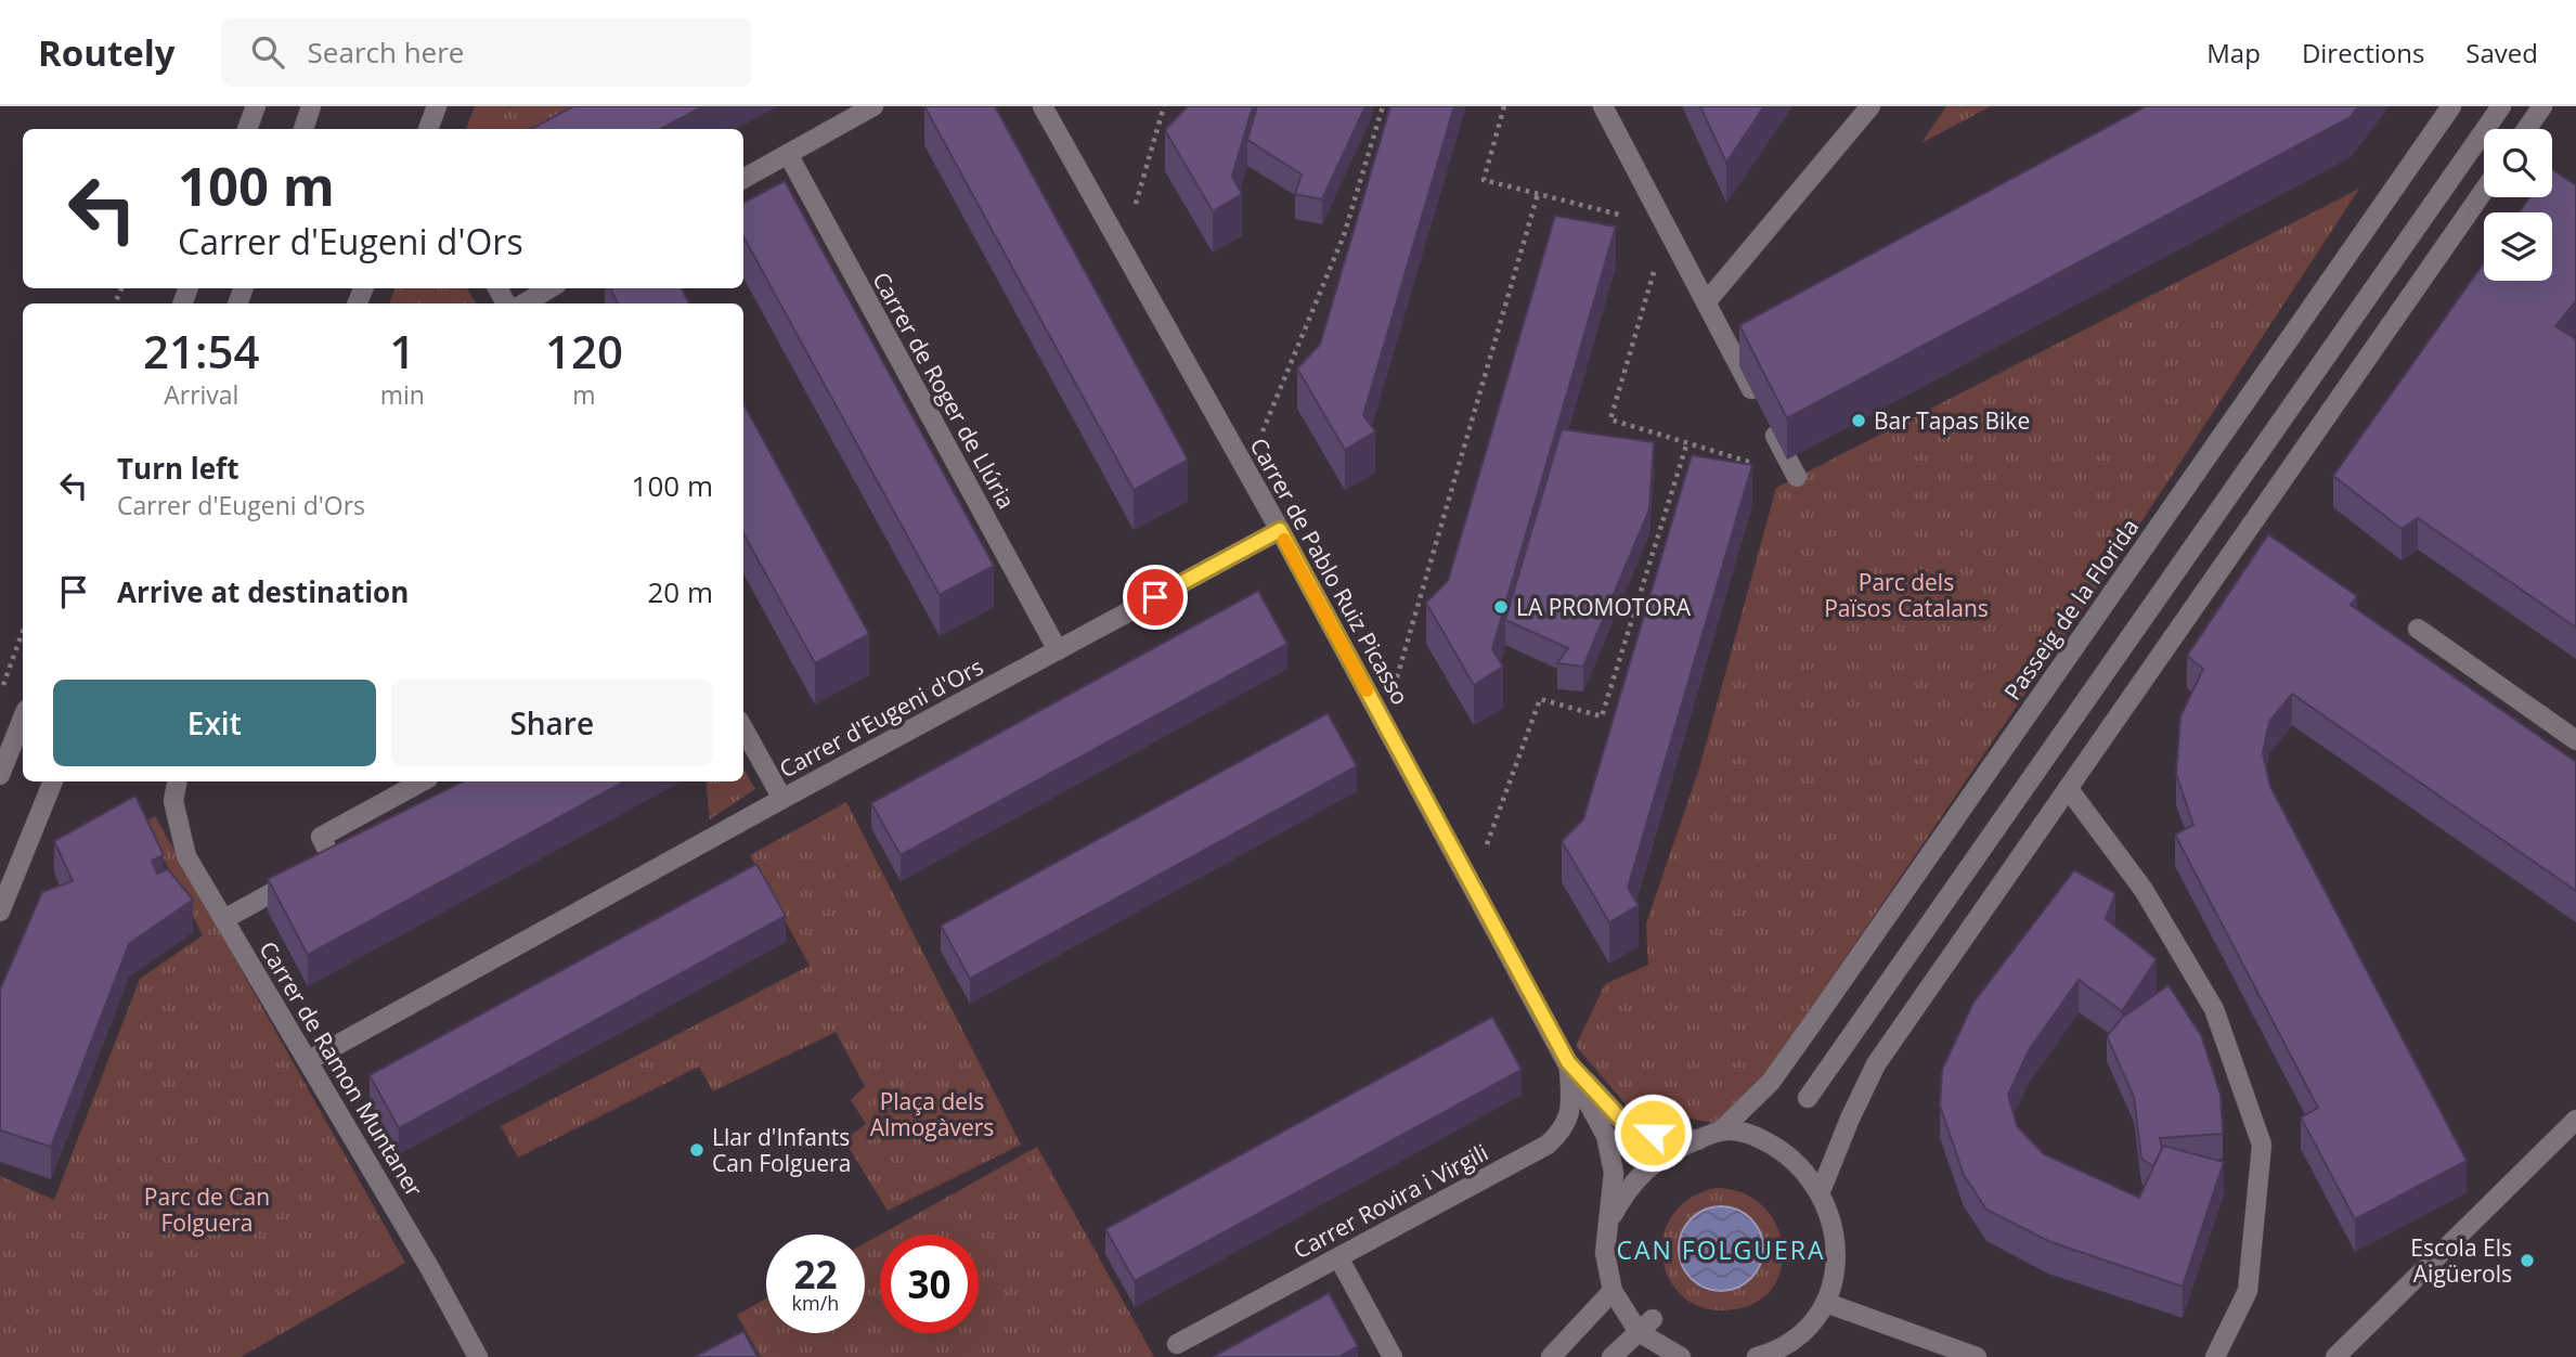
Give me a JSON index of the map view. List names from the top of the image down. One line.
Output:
{"streets":{"street":["Carrer de Roger de Llúria","Carrer de Pablo Ruiz Picasso","Passeig de la Florida","Carrer d'Eugeni d'Ors","Carrer de Ramon Muntaner","Carrer Rovira i Virgili"]},"crossings":[["Carrer de Roger de Llúria","Carrer d'Eugeni d'Ors"],["Carrer de Pablo Ruiz Picasso","Carrer d'Eugeni d'Ors"],["Carrer de Pablo Ruiz Picasso","Carrer Rovira i Virgili"],["Carrer d'Eugeni d'Ors","Carrer de Ramon Muntaner"]],"districts":["CAN FOLGUERA"],"parks":["Parc dels Països Catalans","Plaça dels Almogàvers","Parc de Can Folguera"],"places":["Bar Tapas Bike","LA PROMOTORA","Llar d'Infants Can Folguera","Escola Els Aigüerols"],"page":{"header":"Routely","search":"Search here","nav":["Map","Directions","Saved"],"turn":["100 m","Carrer d'Eugeni d'Ors"],"eta":["21:54","Arrival","1","min","120","m"],"list":[{"name":"Turn left","note":"Carrer d'Eugeni d'Ors","value":"100 m"},{"name":"Arrive at destination","value":"20 m"}],"buttons":["Exit","Share"],"speed":"22 km/h","limit":"30"}}
